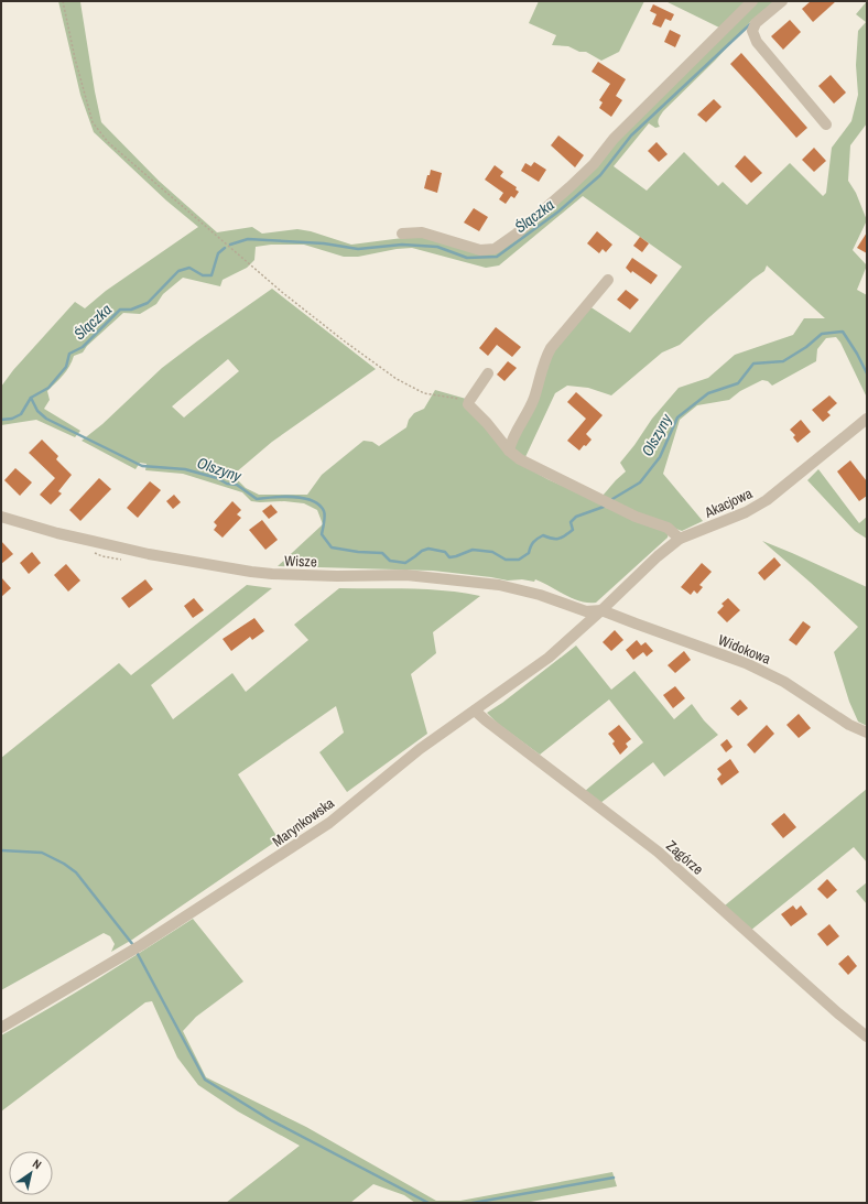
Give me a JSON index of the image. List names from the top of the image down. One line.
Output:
{"streets":{"street":["Akacjowa","Wisze","Widokowa","Marynkowska","Zagórze"]},"crossings":[["Akacjowa","Wisze"],["Akacjowa","Widokowa"],["Akacjowa","Marynkowska"],["Wisze","Widokowa"],["Wisze","Marynkowska"],["Widokowa","Marynkowska"],["Marynkowska","Zagórze"]],"water":["Ślączka","Olszyny"],"north":"top right"}
